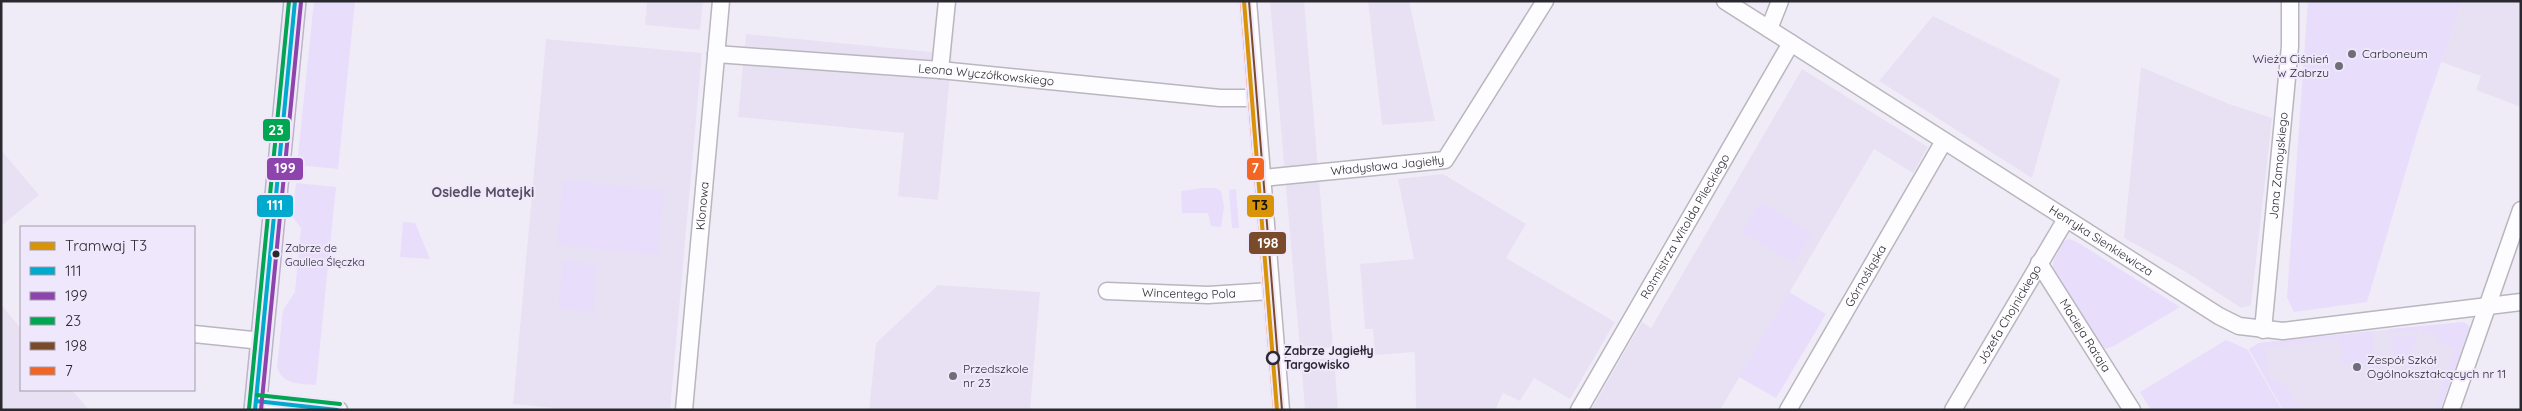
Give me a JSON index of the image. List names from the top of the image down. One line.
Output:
{"streets":{"street":["Leona Wyczółkowskiego","Władysława Jagiełły","Jana Zamoyskiego","Klonowa","Rotmistrza Witolda Pileckiego","Henryka Sienkiewicza","Górnośląska","Wincentego Pola","Józefa Chojnickiego","Macieja Rataja"]},"crossings":[["Leona Wyczółkowskiego","Klonowa"],["Jana Zamoyskiego","Henryka Sienkiewicza"],["Rotmistrza Witolda Pileckiego","Henryka Sienkiewicza"],["Henryka Sienkiewicza","Górnośląska"],["Henryka Sienkiewicza","Józefa Chojnickiego"],["Józefa Chojnickiego","Macieja Rataja"]],"districts":["Osiedle Matejki"],"places":["Carboneum","Wieża Ciśnień w Zabrzu","Zabrze de Gaullea Ślęczka","Zabrze Jagiełły Targowisko","Zespół Szkół Ogólnokształcących nr 11","Przedszkole nr 23"],"lines":["tram line T3","transit line 111","transit line 23","transit line 198","transit line 199","transit line 7"],"legend":["Tramwaj T3","111","199","23","198","7"]}
